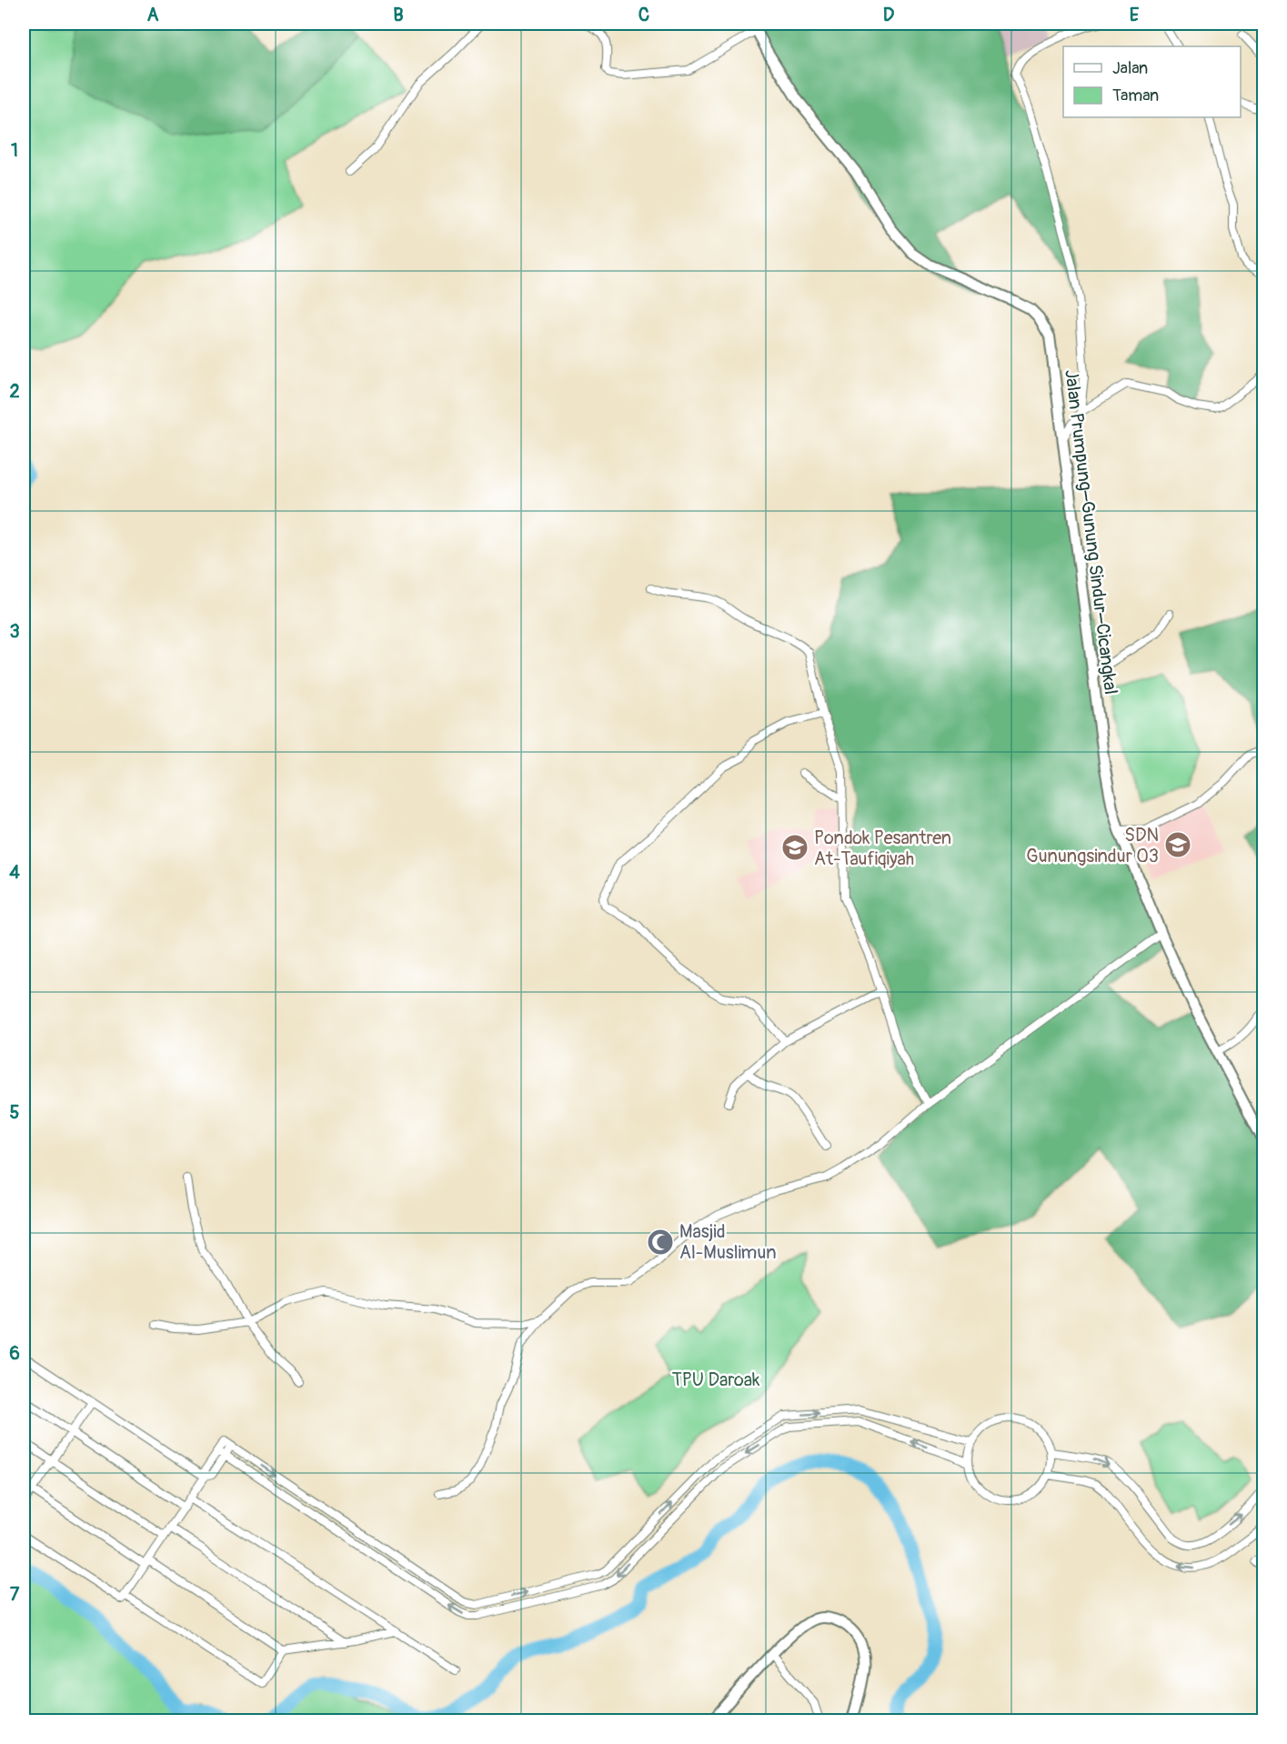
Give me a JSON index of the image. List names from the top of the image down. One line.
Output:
{"streets":{"main road":["Jalan Prumpung–Gunung Sindur–Cicangkal"]},"parks":["TPU Daroak"],"places":{"school or university":["SDN Gunungsindur 03","Pondok Pesantren At-Taufiqiyah"],"mosque":["Masjid Al-Muslimun"]},"legend":["Jalan","Taman"],"grid":{"columns":["A","B","C","D","E"],"rows":["1","2","3","4","5","6","7"]}}
